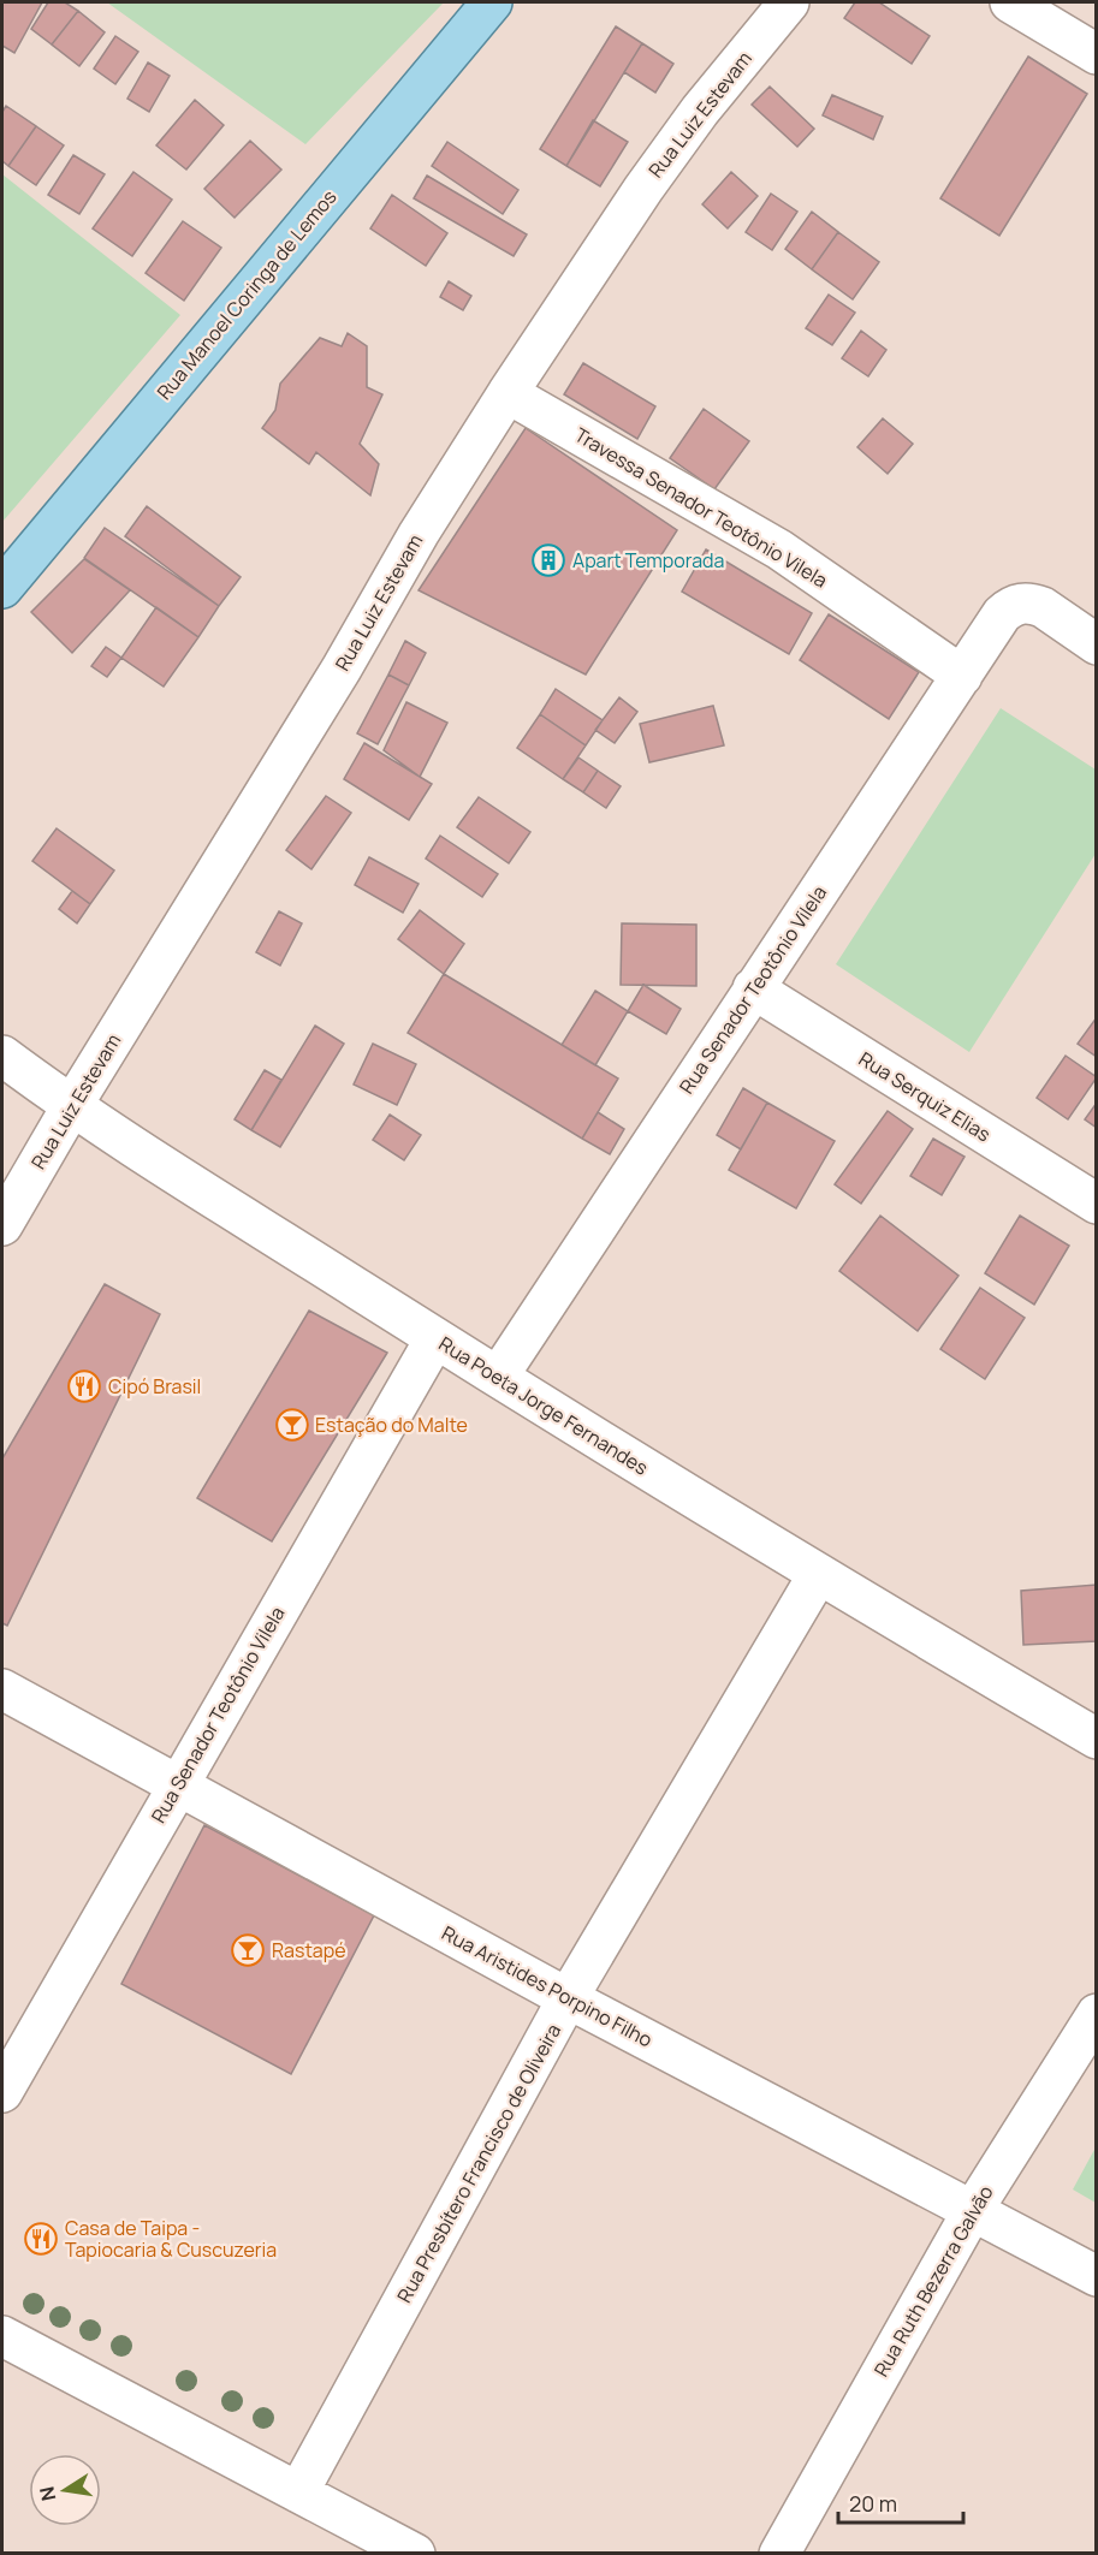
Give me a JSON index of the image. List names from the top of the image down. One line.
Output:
{"streets":{"main road":["Rua Manoel Coringa de Lemos"],"street":["Rua Luiz Estevam","Travessa Senador Teotônio Vilela","Rua Senador Teotônio Vilela","Rua Serquiz Elias","Rua Poeta Jorge Fernandes","Rua Aristides Porpino Filho","Rua Presbítero Francisco de Oliveira","Rua Ruth Bezerra Galvão"]},"crossings":[["Rua Luiz Estevam","Travessa Senador Teotônio Vilela"],["Rua Luiz Estevam","Rua Poeta Jorge Fernandes"],["Travessa Senador Teotônio Vilela","Rua Senador Teotônio Vilela"],["Rua Senador Teotônio Vilela","Rua Serquiz Elias"],["Rua Senador Teotônio Vilela","Rua Poeta Jorge Fernandes"],["Rua Senador Teotônio Vilela","Rua Aristides Porpino Filho"],["Rua Poeta Jorge Fernandes","Rua Presbítero Francisco de Oliveira"],["Rua Aristides Porpino Filho","Rua Presbítero Francisco de Oliveira"],["Rua Aristides Porpino Filho","Rua Ruth Bezerra Galvão"]],"places":{"building":["Apart Temporada"],"restaurant":["Cipó Brasil","Casa de Taipa - Tapiocaria & Cuscuzeria"],"bar":["Estação do Malte","Rastapé"]},"scale_bar":"20 m","north":"left"}
